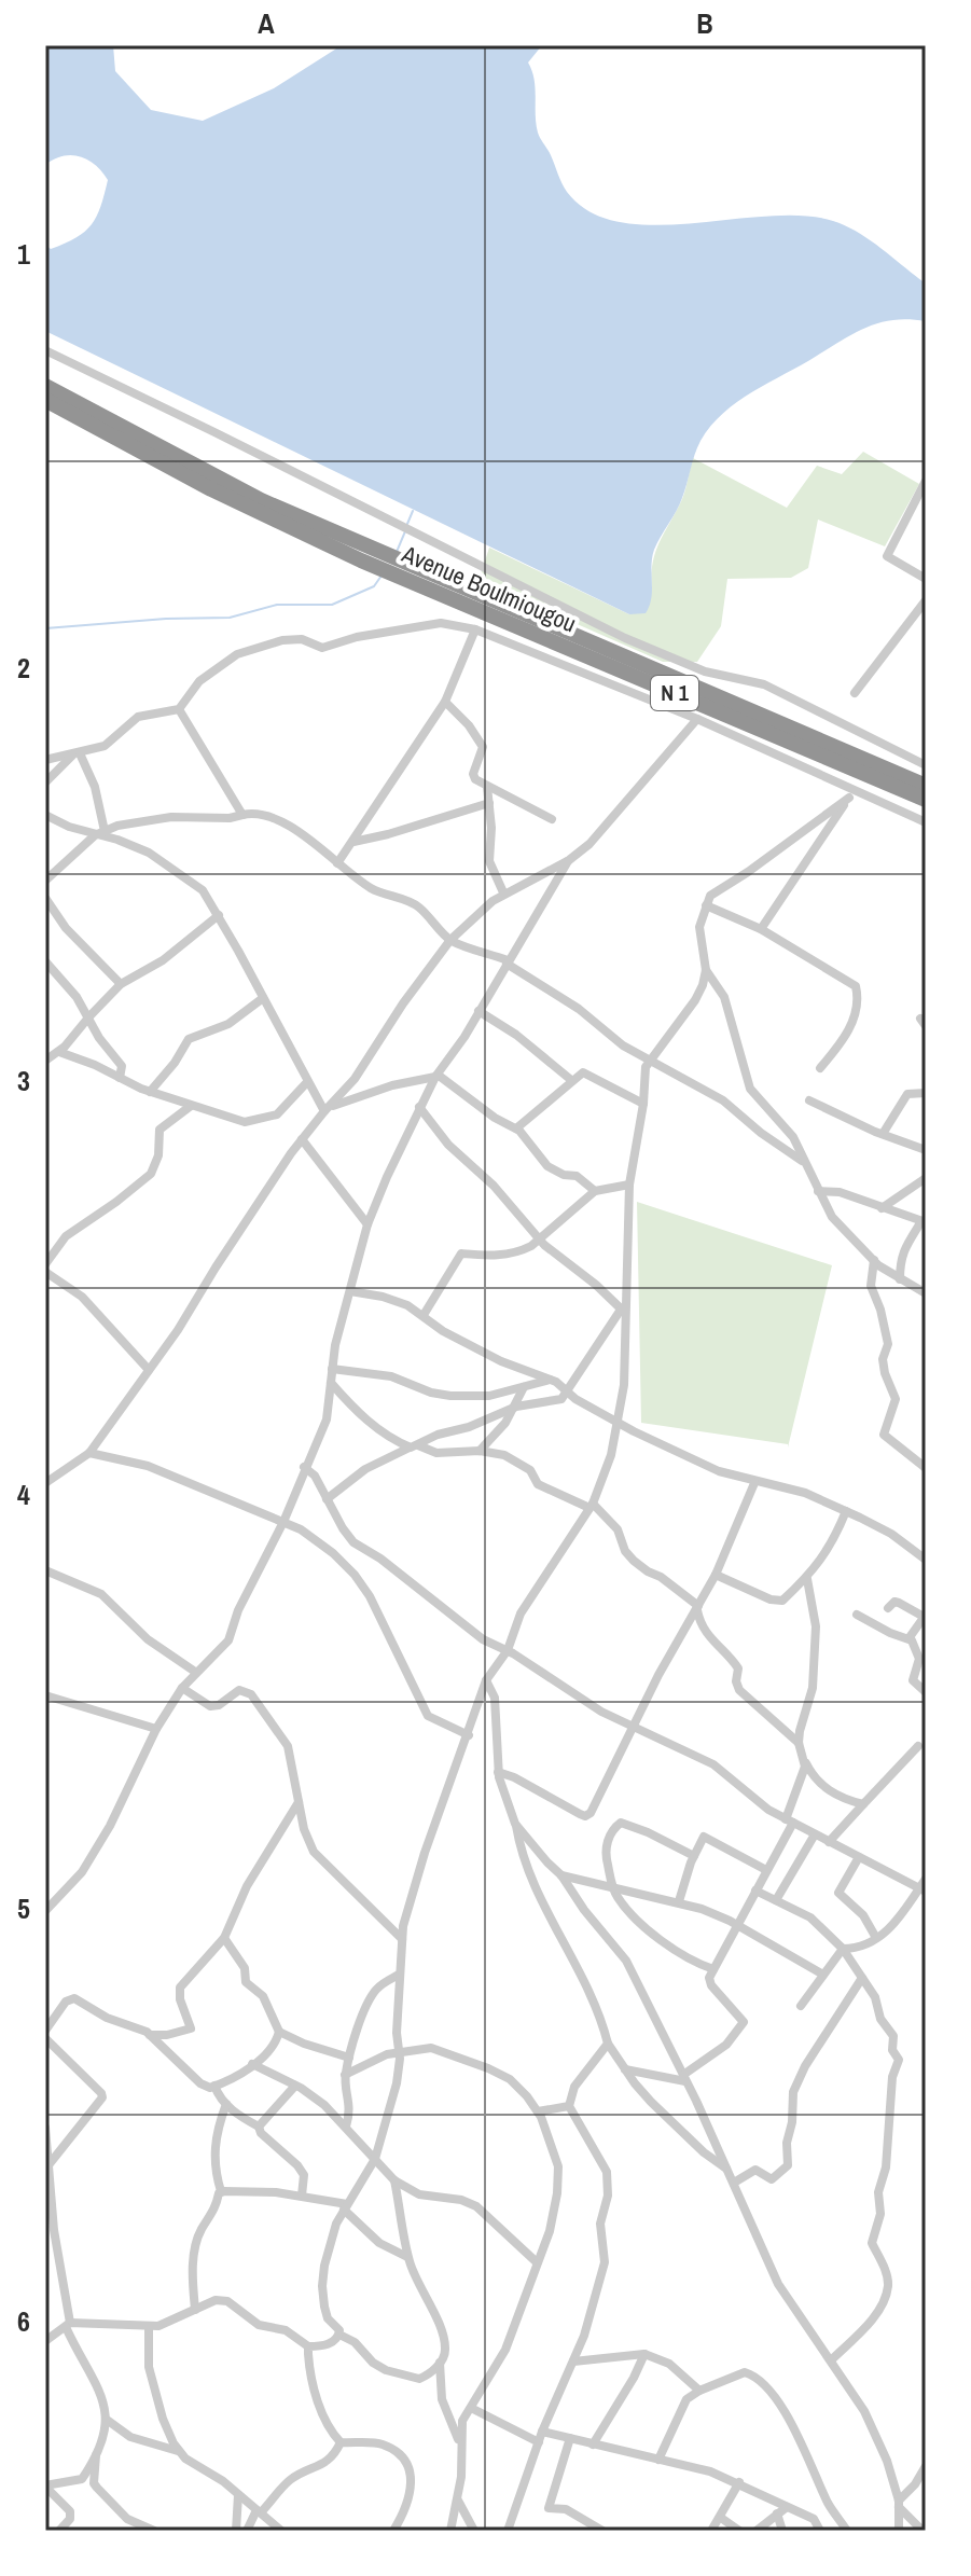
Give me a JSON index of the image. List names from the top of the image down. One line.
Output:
{"streets":{"highway":["Avenue Boulmiougou","N 1"]},"grid":{"columns":["A","B"],"rows":["1","2","3","4","5","6"]}}
